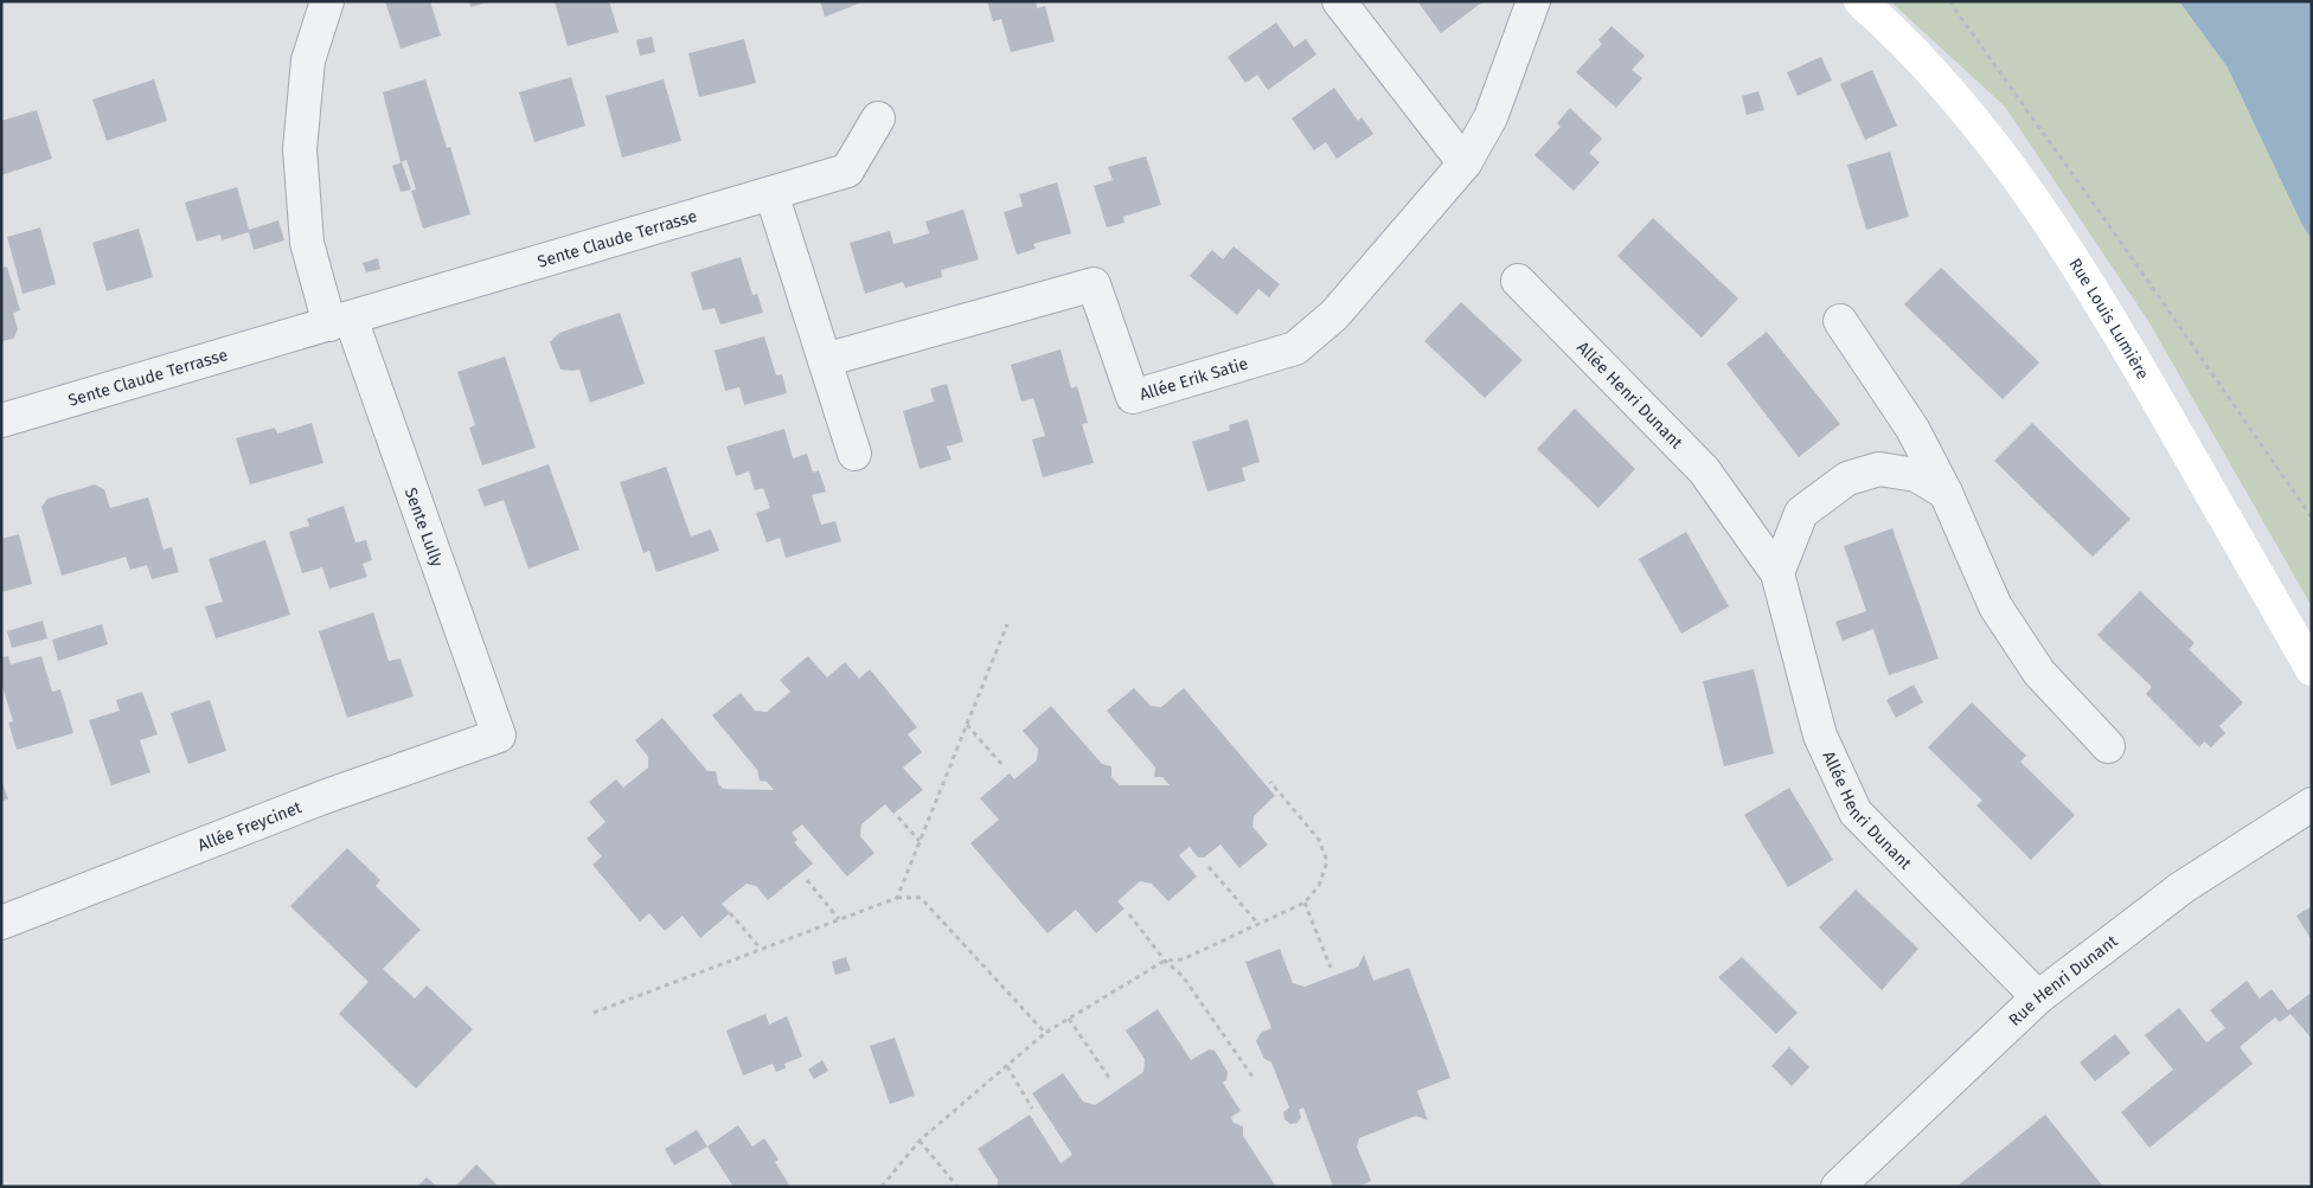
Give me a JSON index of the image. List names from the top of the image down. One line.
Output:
{"streets":{"main road":["Rue Louis Lumière"],"street":["Sente Claude Terrasse","Allée Erik Satie","Allée Henri Dunant","Sente Lully","Allée Freycinet","Rue Henri Dunant"]},"crossings":[["Sente Claude Terrasse","Sente Lully"],["Allée Henri Dunant","Rue Henri Dunant"],["Sente Lully","Allée Freycinet"]]}
